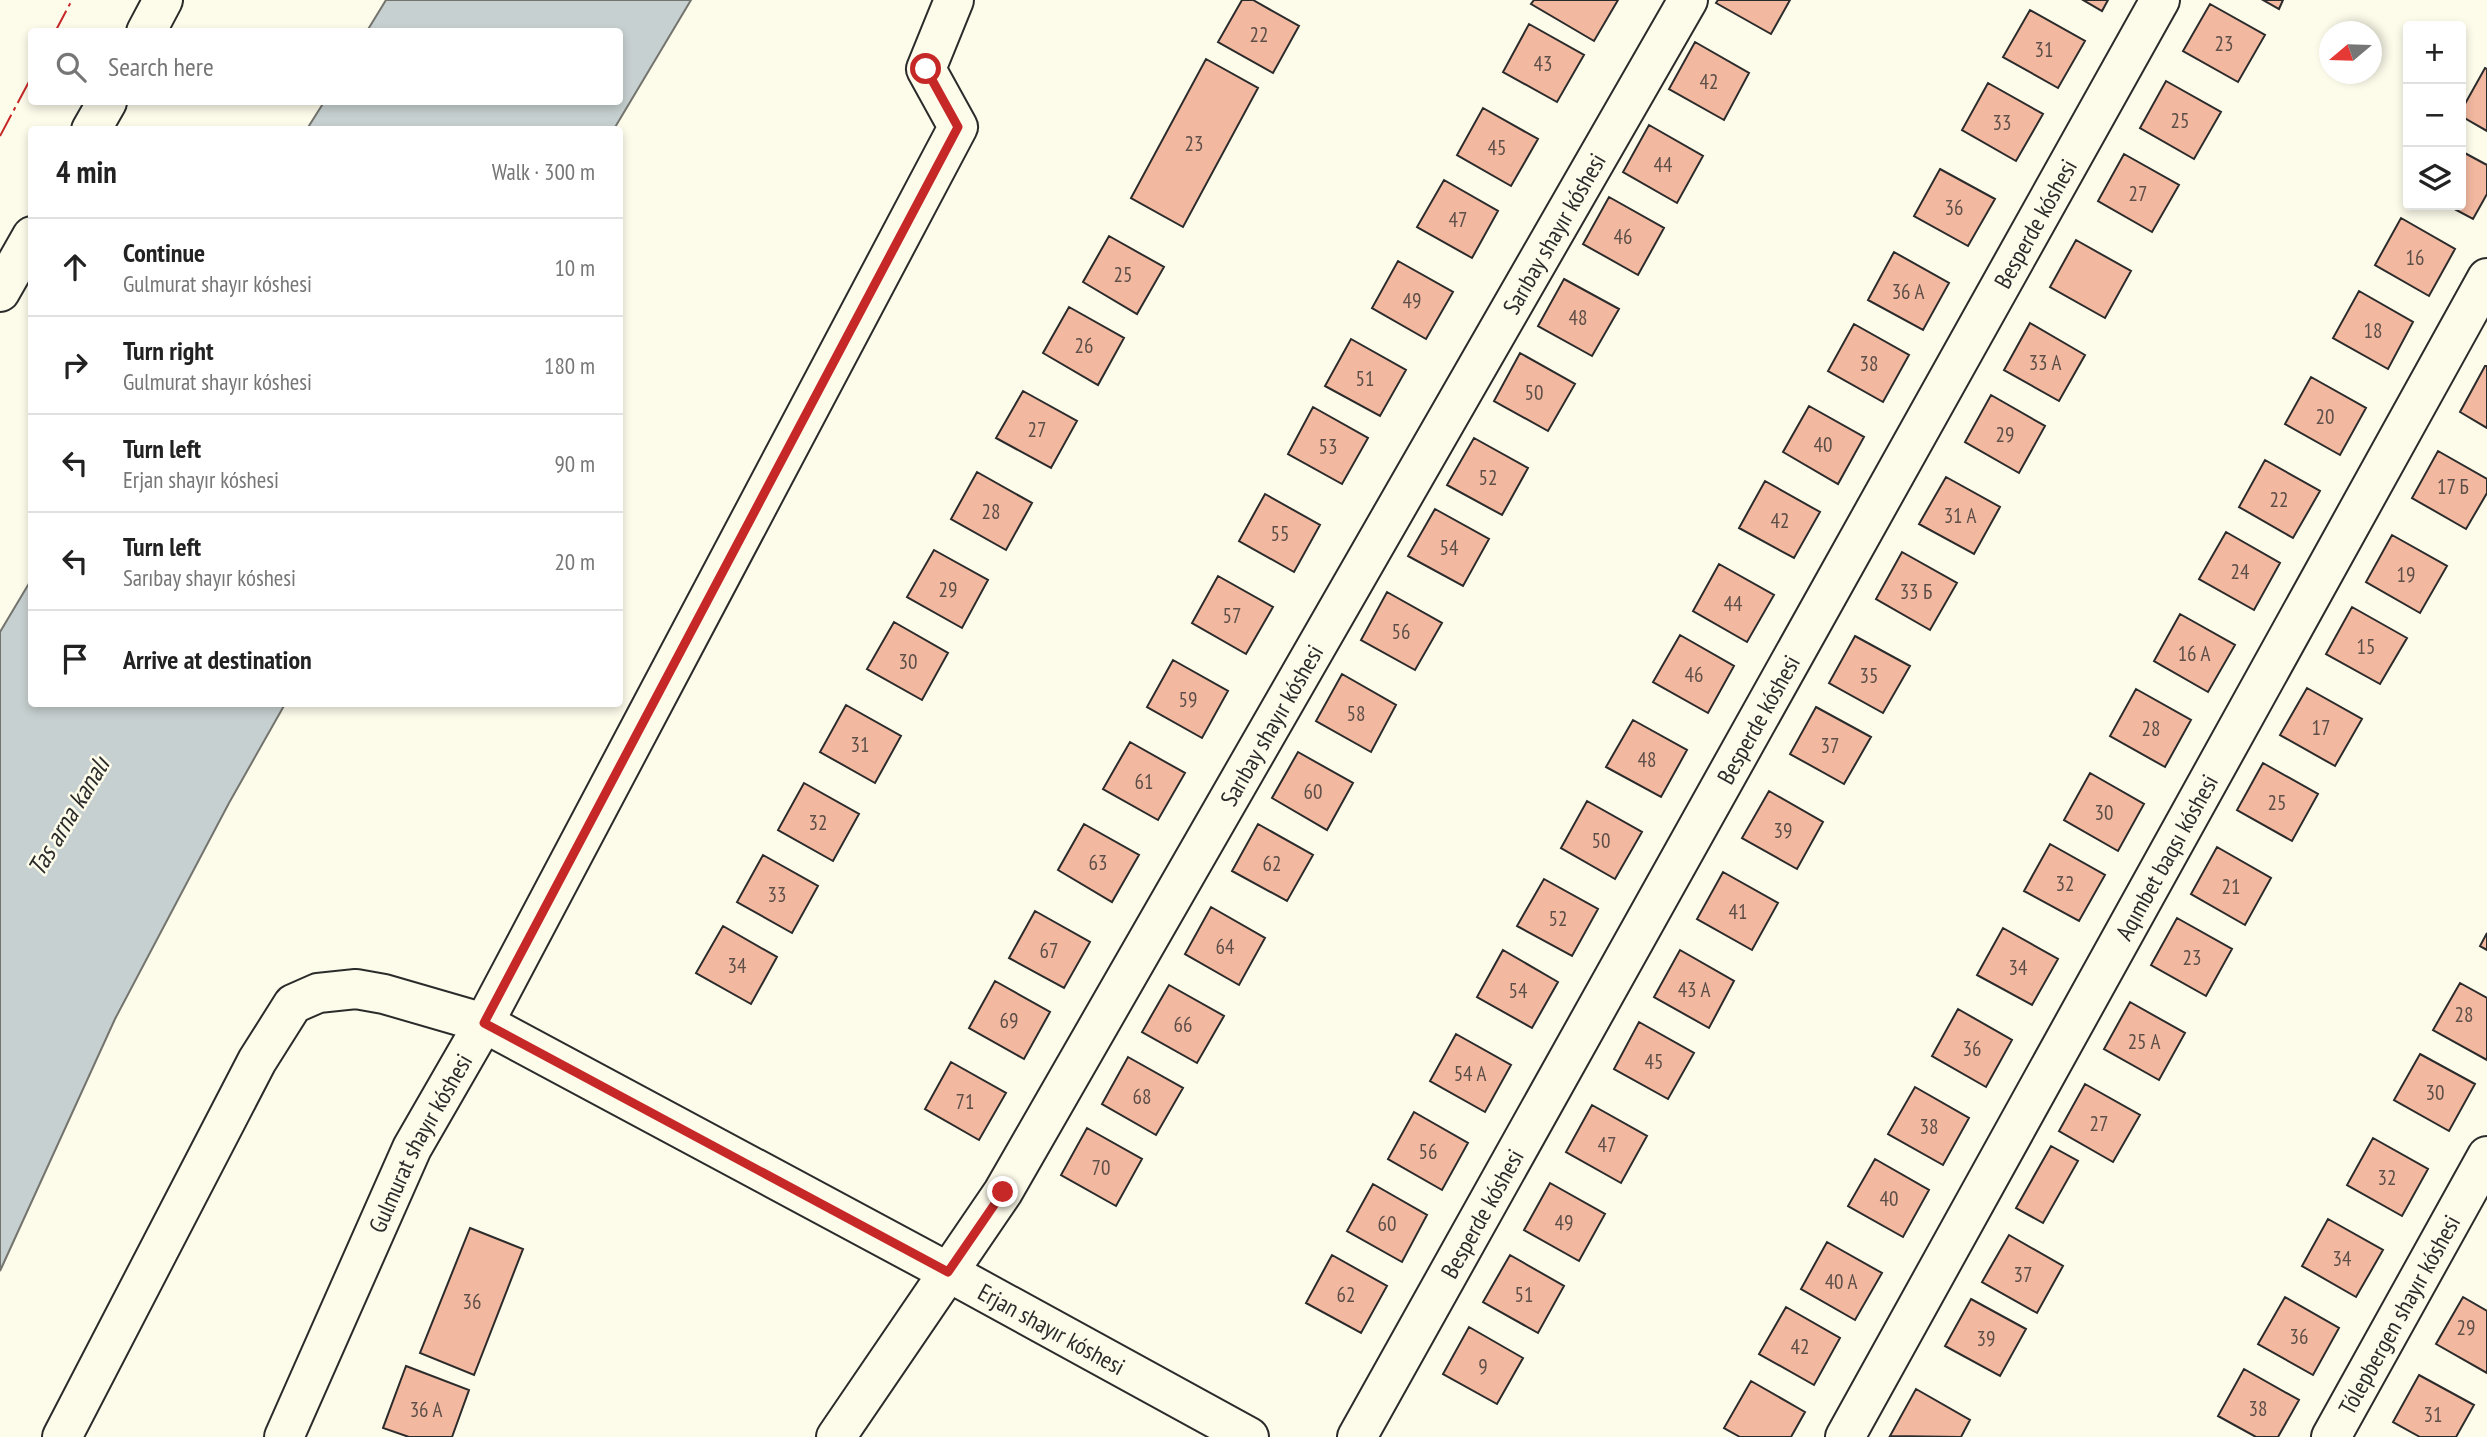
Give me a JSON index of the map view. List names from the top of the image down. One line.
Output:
{"streets":{"street":["Besperde kóshesi","Sarıbay shayır kóshesi","Aqımbet baqsı kóshesi","Gulmurat shayır kóshesi","Tólepbergen shayır kóshesi","Erjan shayır kóshesi"]},"crossings":[["Sarıbay shayır kóshesi","Erjan shayır kóshesi"],["Gulmurat shayır kóshesi","Erjan shayır kóshesi"]],"water":["Tas arna kanalı"],"house_numbers":["22","23","31","43","42","25","33","23","45","44","27","36","47","46","16","25","36 А","49","48","18","26","33 А","38","51","50","20","27","29","40","53","52","17 Б","22","28","31 А","42","55","54","24","19","29","33 Б","44","57","56","15","16 А","30","46","35","59","58","17","28","31","37","48","61","60","25","30","32","39","50","63","62","32","21","33","41","52","64","67","23","34","34","43 А","54","28","69","66","25 А","36","45","54 А","30","68","71","27","38","47","56","70","32","40","49","60","34","37","40 А","62","51","36","29","36","39","42","9","38","36 А","31"],"north":"left","page":{"map_buttons":["+","−"],"search":"Search here","heading":["4 min","Walk · 300 m"],"list":[["Continue","Gulmurat shayır kóshesi","10 m"],["Turn right","Gulmurat shayır kóshesi","180 m"],["Turn left","Erjan shayır kóshesi","90 m"],["Turn left","Sarıbay shayır kóshesi","20 m"],"Arrive at destination"]}}
